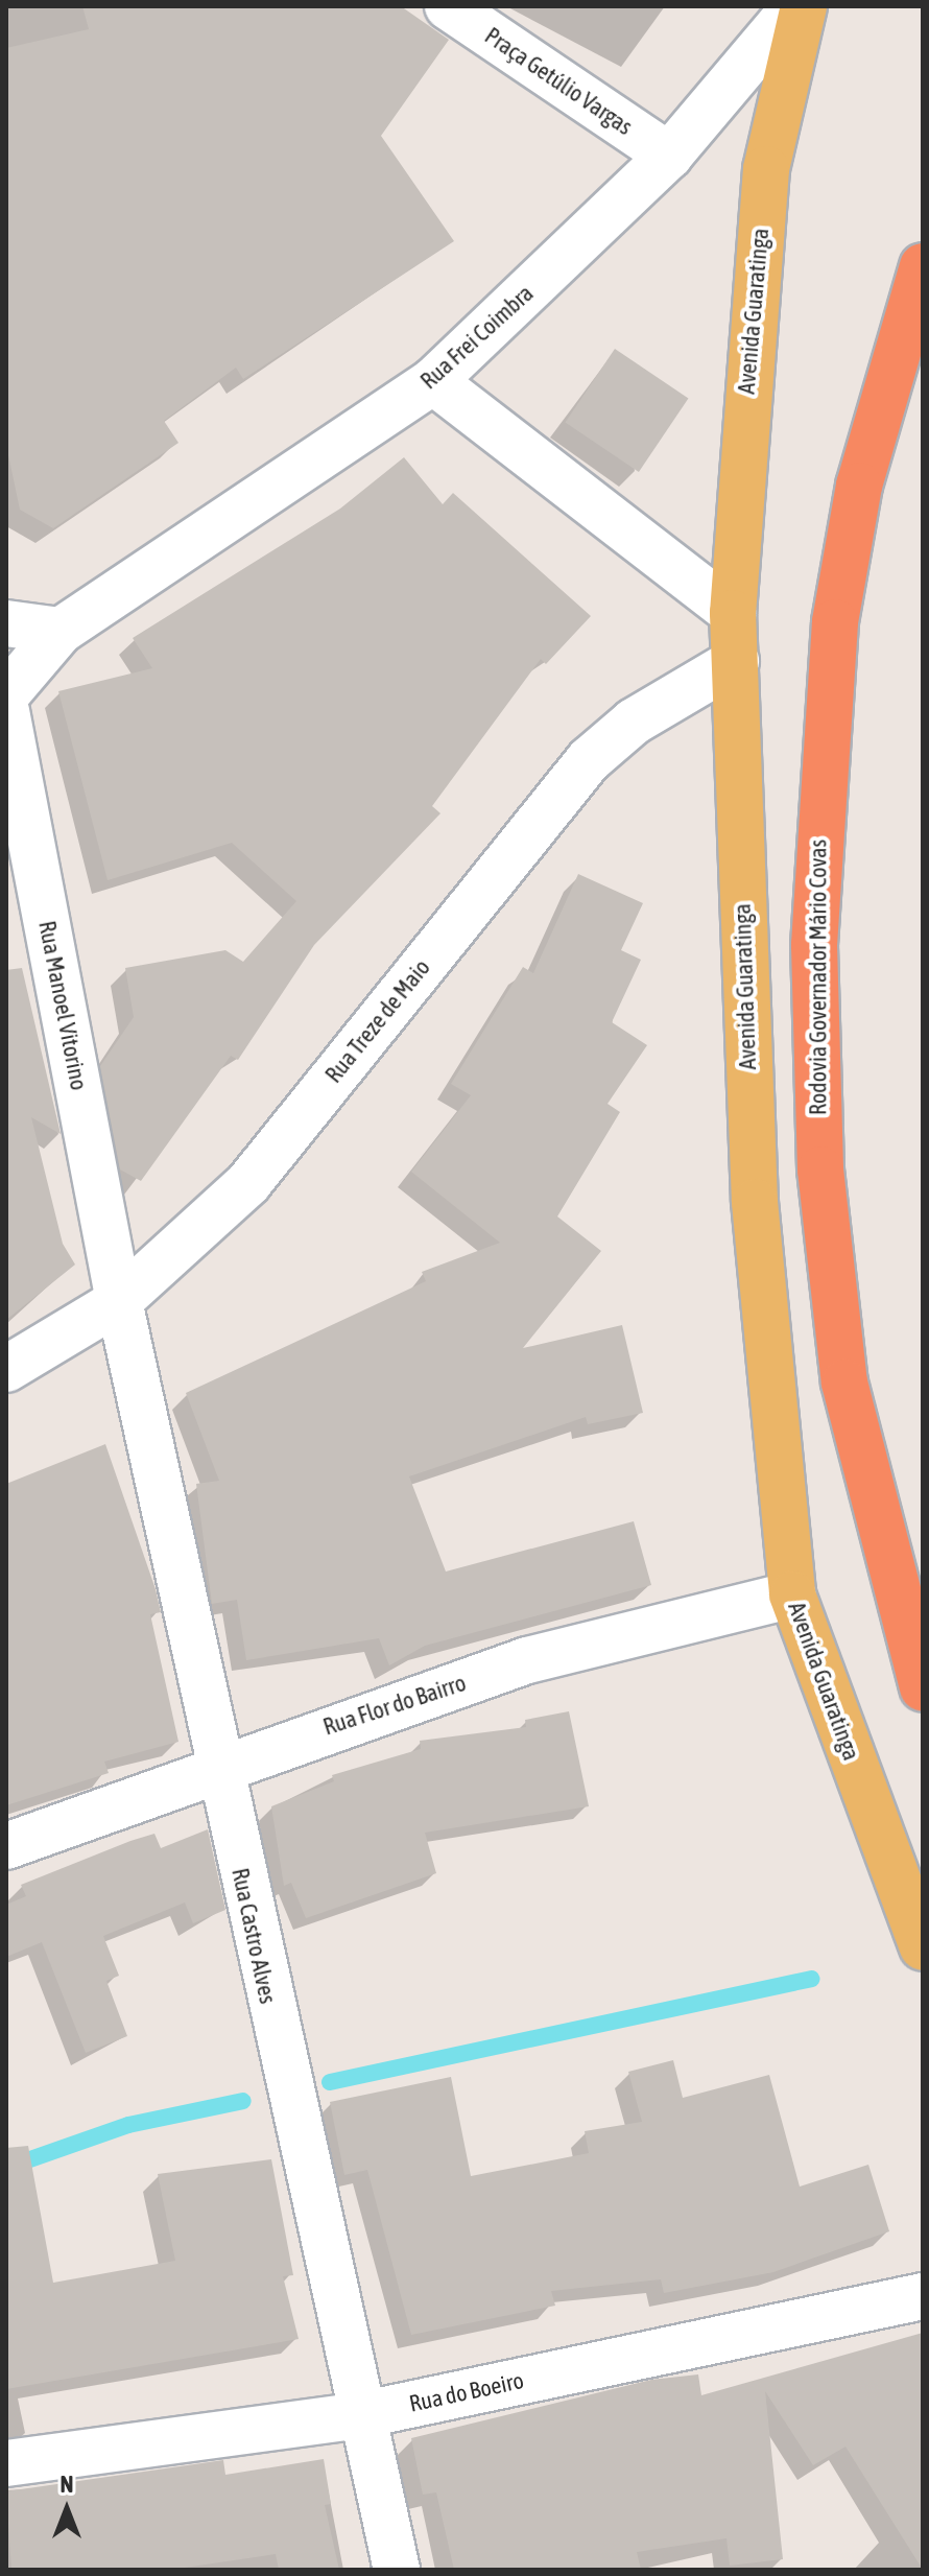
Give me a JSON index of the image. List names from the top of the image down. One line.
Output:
{"streets":{"highway":["Rodovia Governador Mário Covas"],"main road":["Avenida Guaratinga"],"street":["Praça Getúlio Vargas","Rua Frei Coimbra","Rua Manoel Vitorino","Rua Treze de Maio","Rua Flor do Bairro","Rua Castro Alves","Rua do Boeiro"]},"crossings":[["Praça Getúlio Vargas","Rua Frei Coimbra"],["Avenida Guaratinga","Rua Treze de Maio"],["Avenida Guaratinga","Rua Flor do Bairro"],["Rua Manoel Vitorino","Rua Treze de Maio"],["Rua Manoel Vitorino","Rua Castro Alves"],["Rua Treze de Maio","Rua Castro Alves"],["Rua Flor do Bairro","Rua Castro Alves"],["Rua Castro Alves","Rua do Boeiro"]],"north":"top"}
